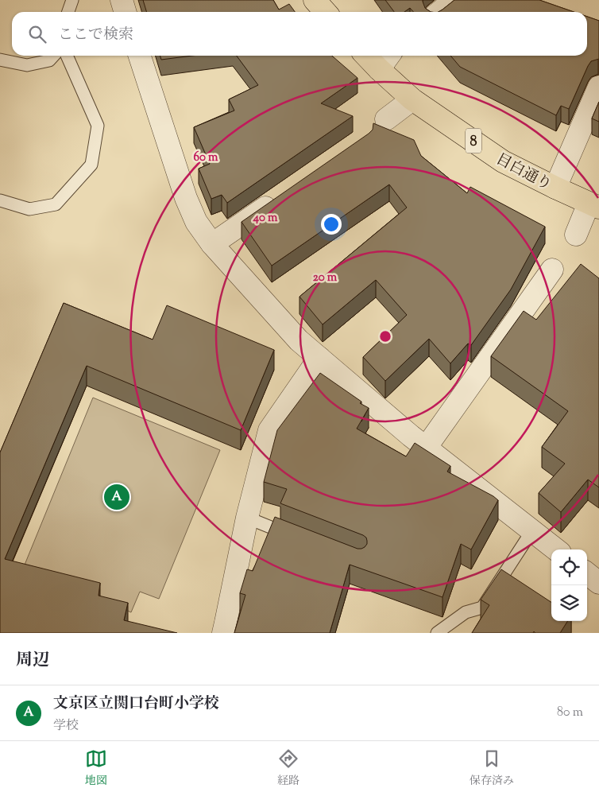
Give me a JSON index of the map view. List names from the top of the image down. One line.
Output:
{"streets":{"main road":["8","目白通り"]},"page":{"search":"ここで検索","pins":"A","heading":"周辺","list":[{"mark":"A","name":"文京区立関口台町小学校","note":"学校","value":"80 m"}],"nav":["地図","経路","保存済み"]},"rings":["60 m","40 m","20 m"]}
